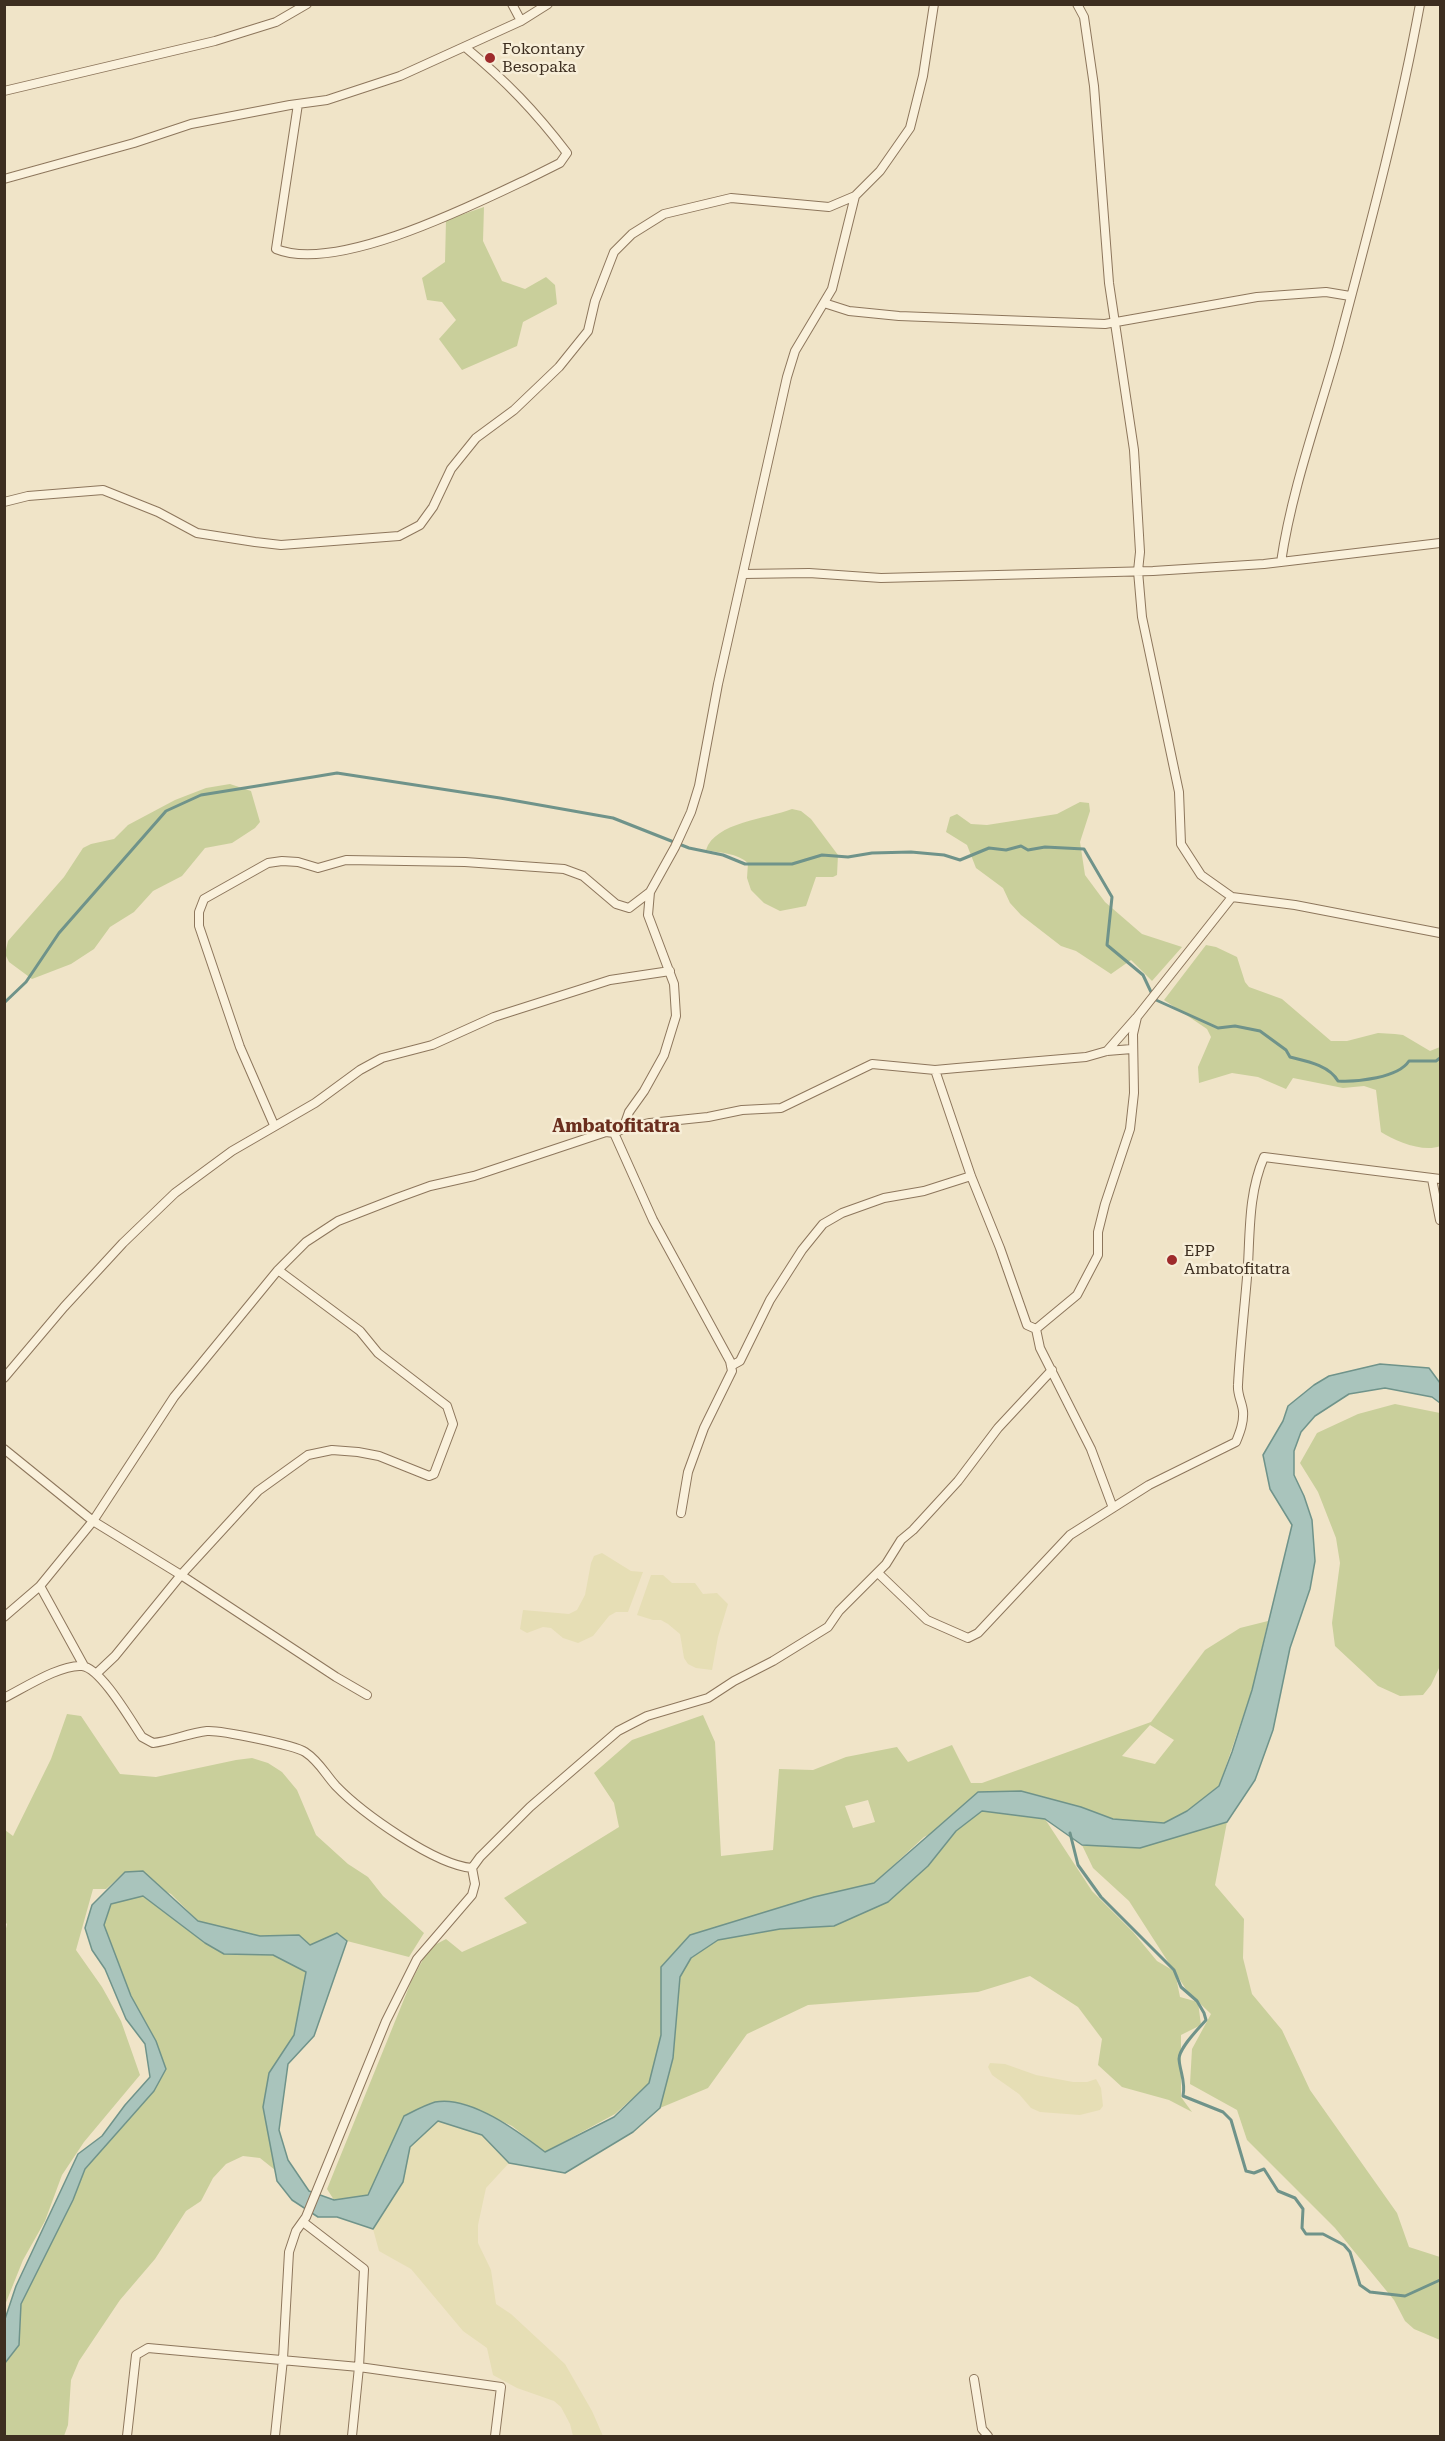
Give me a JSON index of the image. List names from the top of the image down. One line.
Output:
{"districts":["Ambatofitatra"],"places":["Fokontany Besopaka","EPP Ambatofitatra"]}
